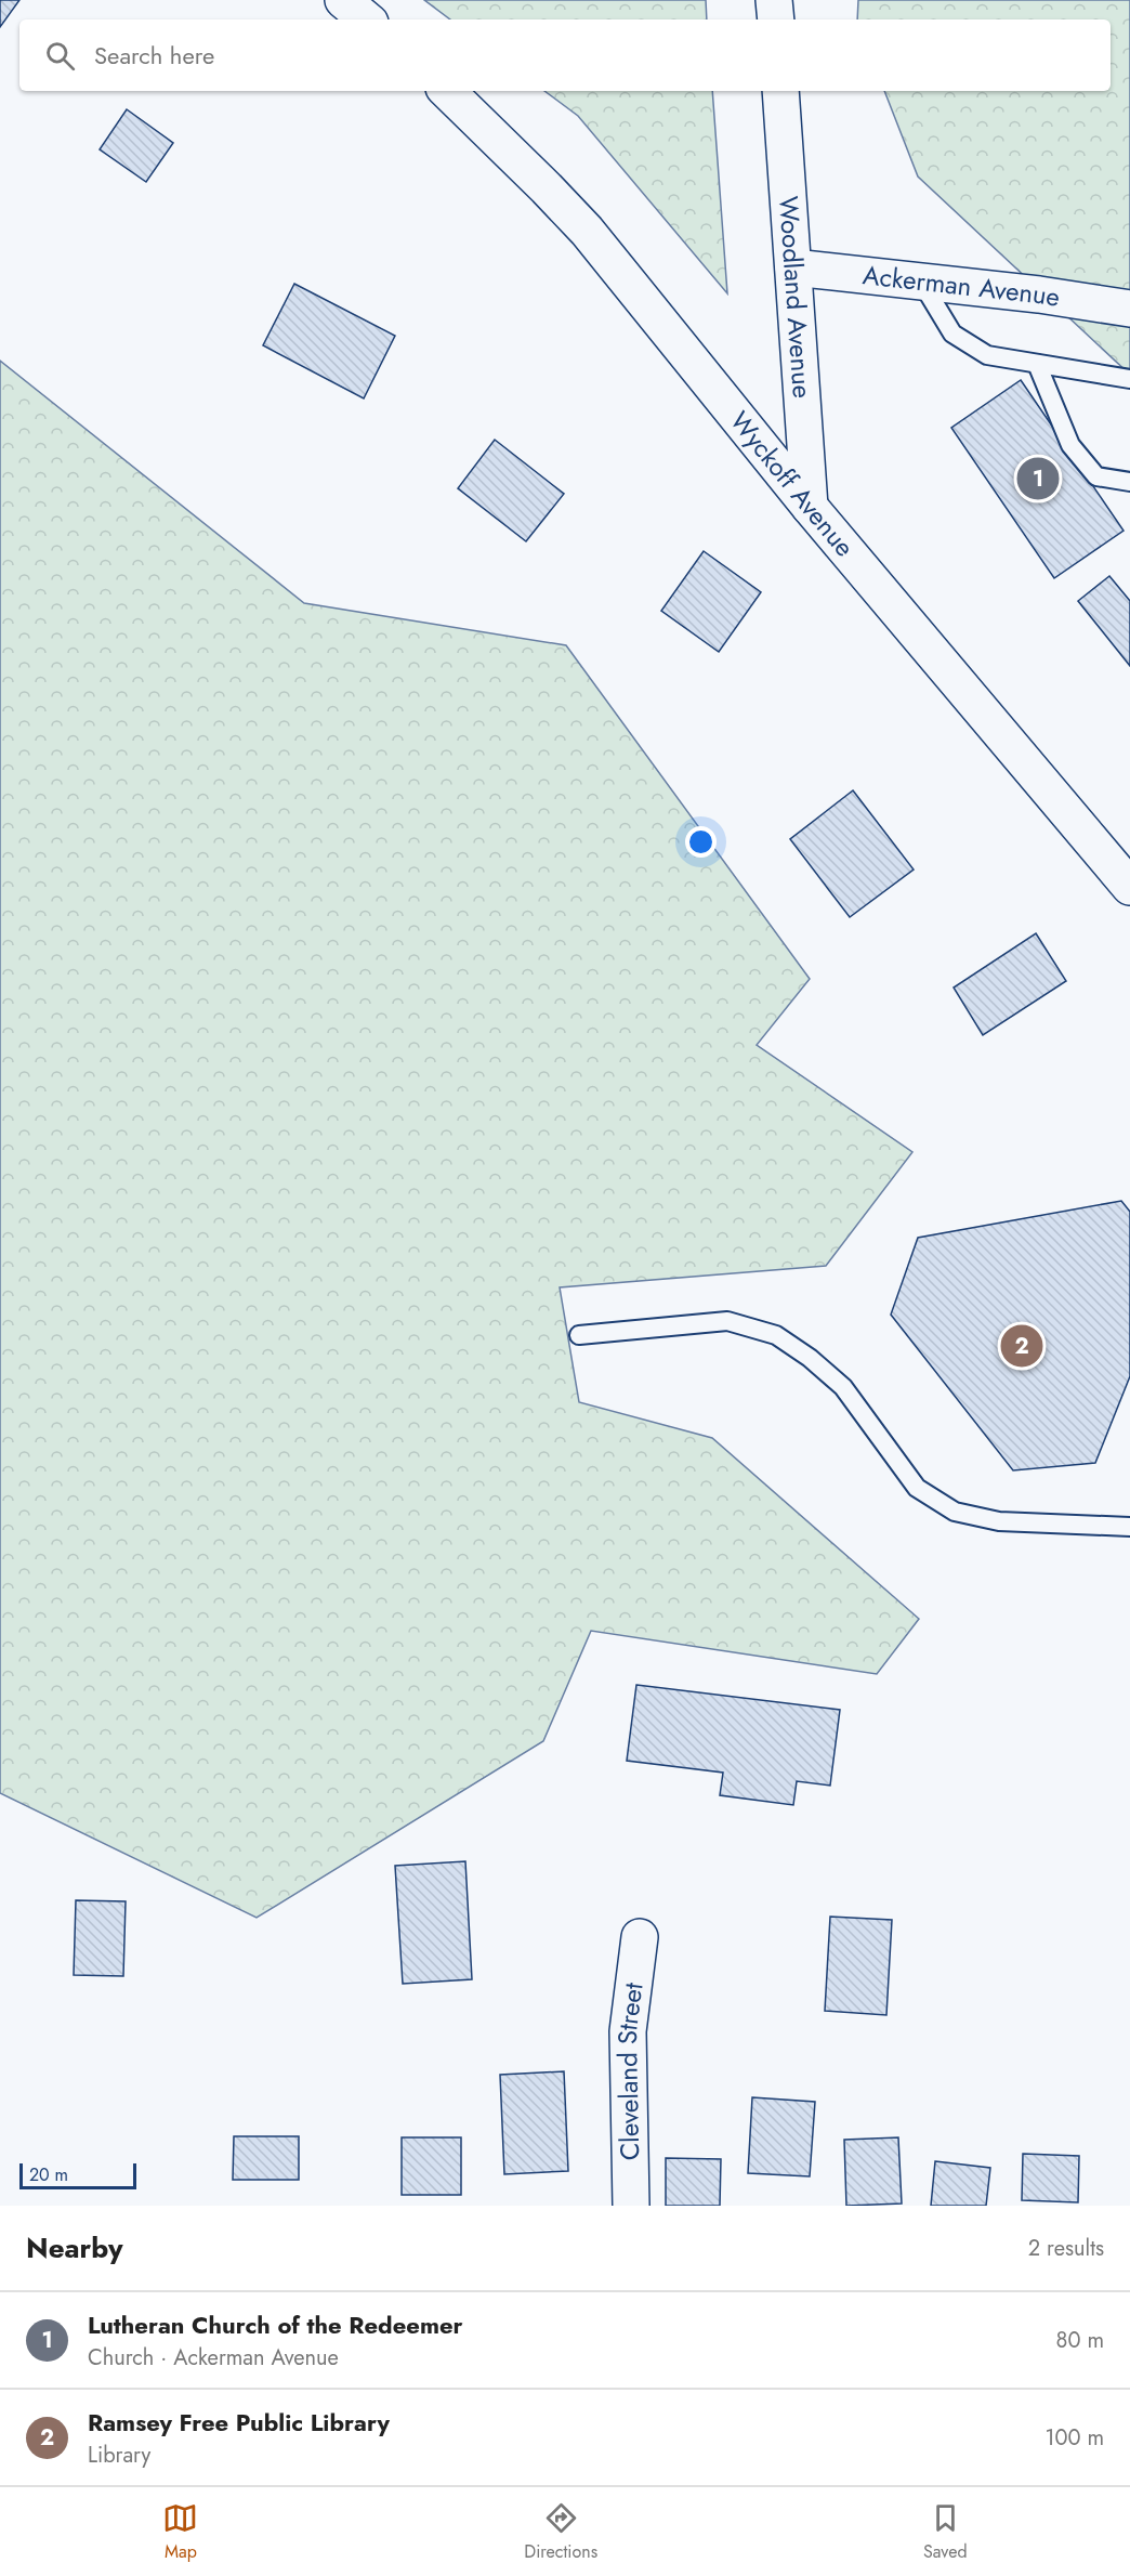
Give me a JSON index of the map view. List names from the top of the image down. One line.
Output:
{"streets":{"main road":["Ackerman Avenue","Woodland Avenue","Wyckoff Avenue","Cleveland Street"]},"crossings":[["Ackerman Avenue","Woodland Avenue"],["Woodland Avenue","Wyckoff Avenue"]],"scale_bar":"20 m","page":{"search":"Search here","pins":["1","2"],"scale":"20 m","heading":["Nearby","2 results"],"list":[{"mark":"1","name":"Lutheran Church of the Redeemer","note":"Church · Ackerman Avenue","value":"80 m"},{"mark":"2","name":"Ramsey Free Public Library","note":"Library","value":"100 m"}],"nav":["Map","Directions","Saved"]}}
